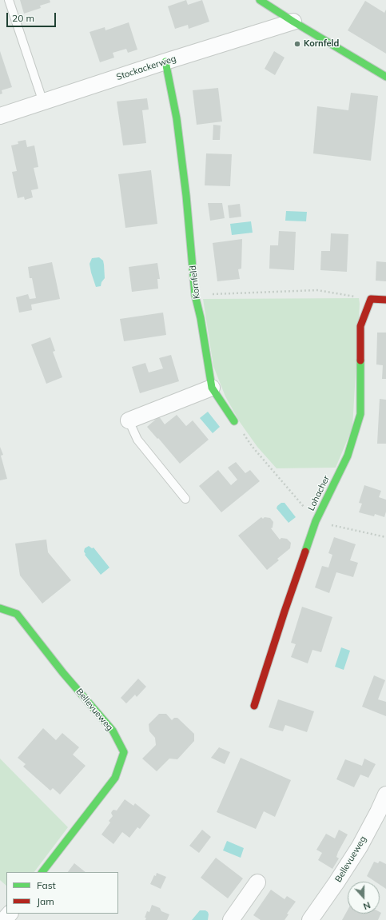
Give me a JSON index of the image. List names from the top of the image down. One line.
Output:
{"streets":{"street":["Stockackerweg","Kornfeld","Lohacher","Bellevueweg"]},"crossings":[["Stockackerweg","Kornfeld"]],"places":["Kornfeld"],"legend":["Fast","Jam"],"scale_bar":"20 m","north":"bottom"}
